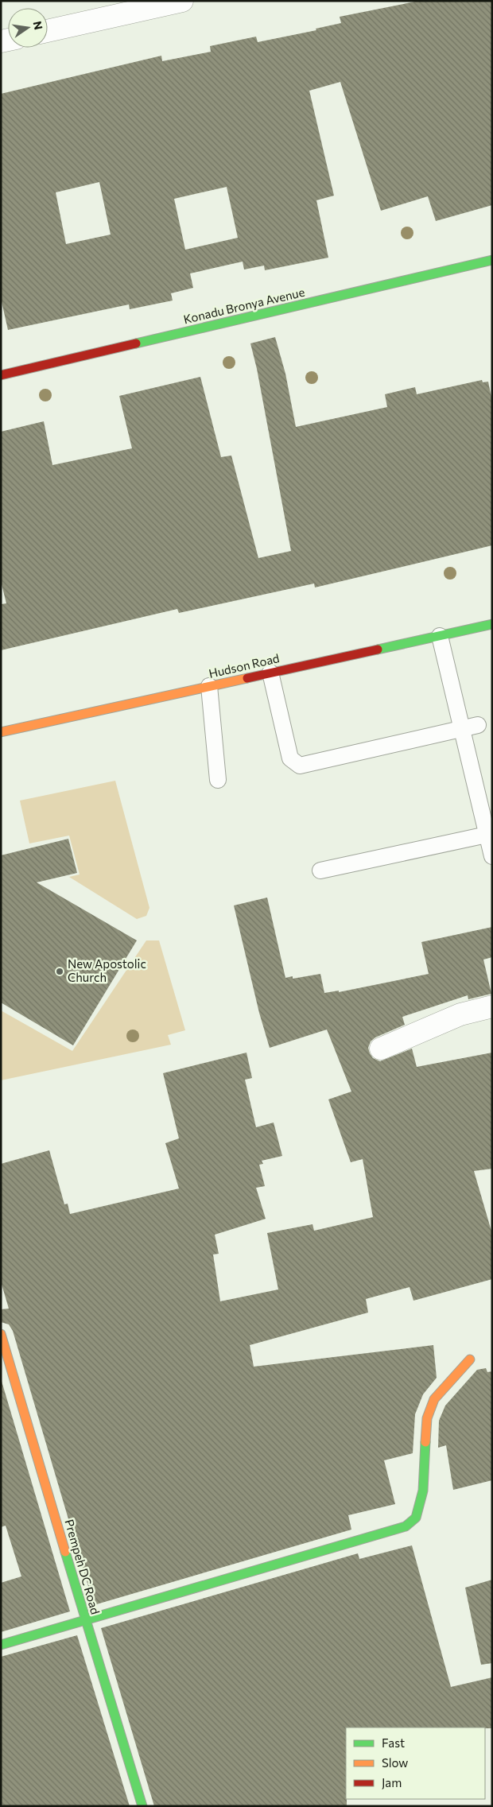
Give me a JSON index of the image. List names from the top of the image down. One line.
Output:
{"streets":{"street":["Konadu Bronya Avenue","Hudson Road","Prempeh DC Road"]},"places":["New Apostolic Church"],"legend":["Fast","Slow","Jam"],"north":"right"}
